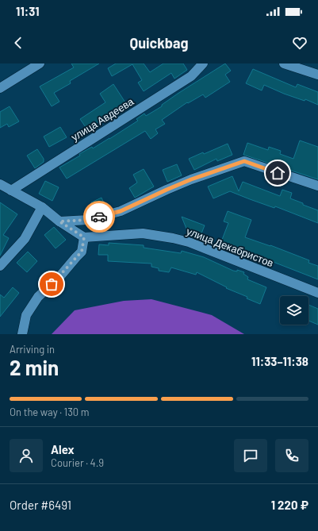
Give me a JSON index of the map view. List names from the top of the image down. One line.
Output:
{"streets":{"street":["улица Авдеева","улица Декабристов"]},"page":{"status":"11:31","header":"Quickbag","heading":["2 min","Arriving in","11:33–11:38"],"panel":["Alex","Courier · 4.9","Order #6491","1 220 ₽"],"bar":"On the way · 130 m"}}
